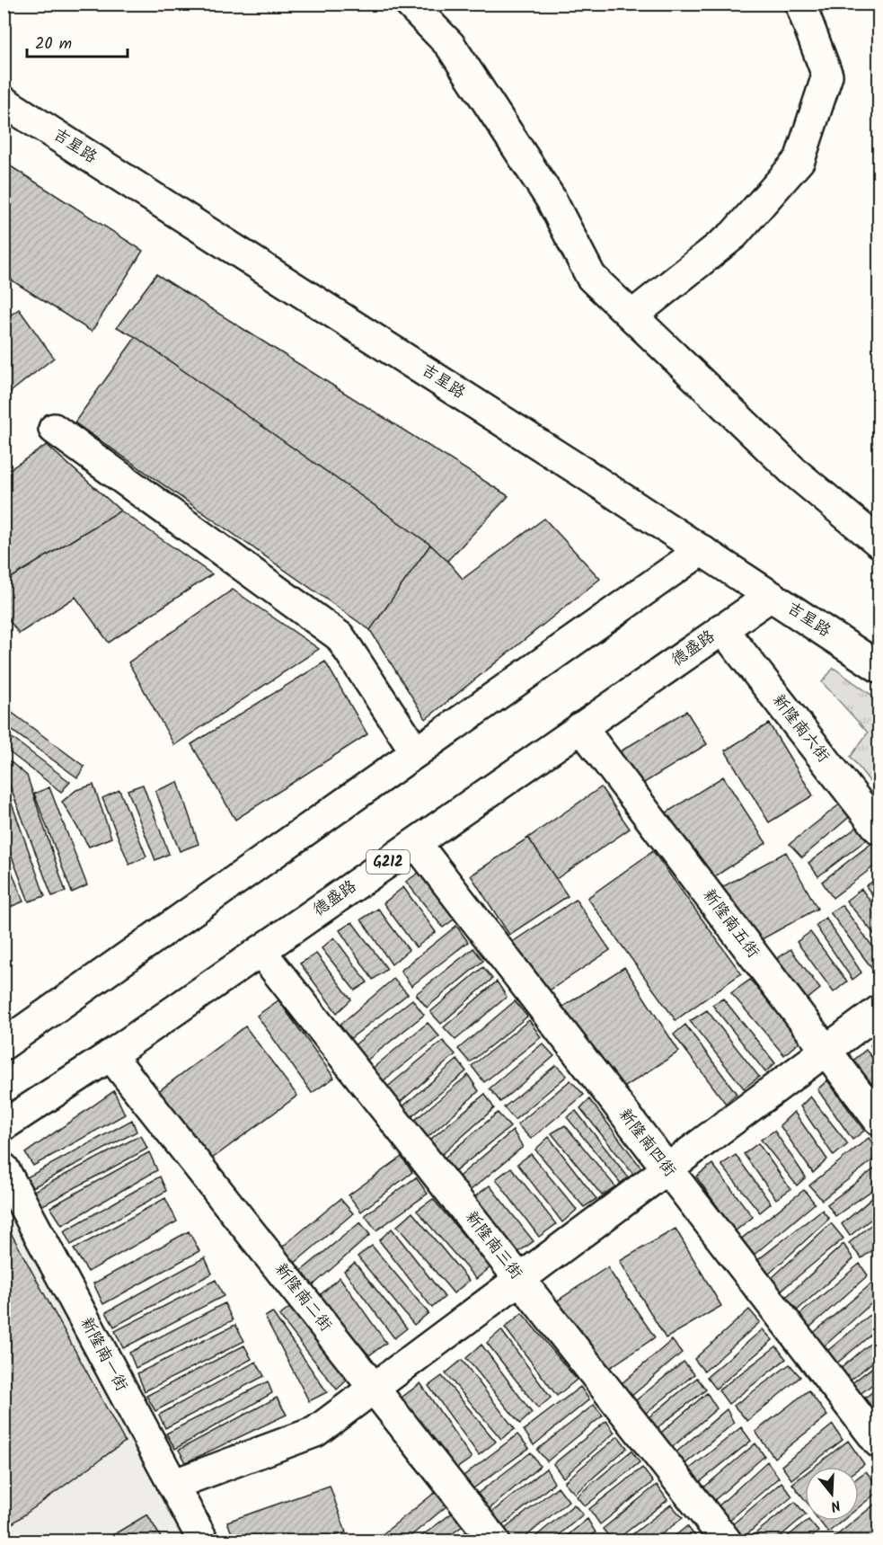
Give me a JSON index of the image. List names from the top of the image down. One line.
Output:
{"streets":{"main road":["吉星路","德盛路","新隆南六街","G212","新隆南五街","新隆南四街","新隆南三街","新隆南二街","新隆南一街"]},"crossings":[["吉星路","德盛路"],["德盛路","新隆南六街"],["德盛路","新隆南五街"],["德盛路","新隆南四街"],["德盛路","新隆南三街"],["德盛路","新隆南二街"]],"scale_bar":"20 m","north":"bottom"}
